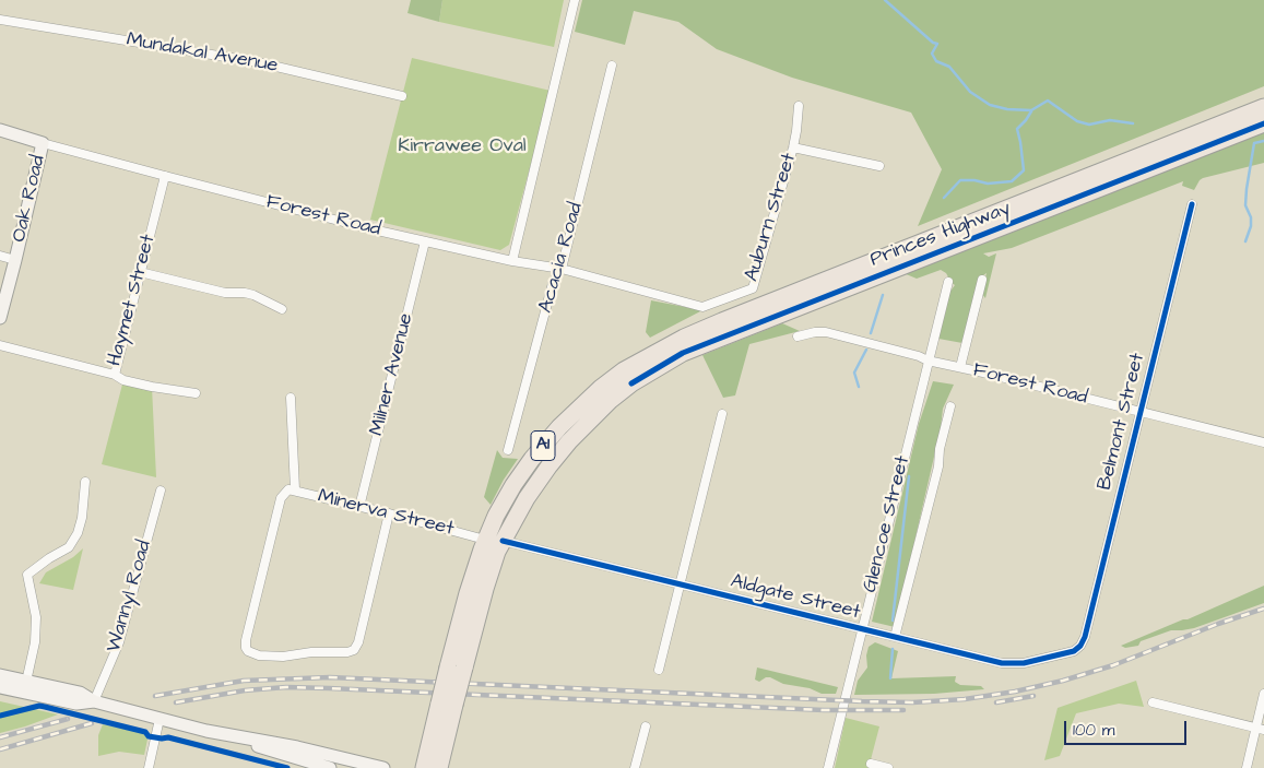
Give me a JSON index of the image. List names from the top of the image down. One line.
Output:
{"streets":{"highway":["Princes Highway","A1"],"main road":["Oak Road","Forest Road"],"street":["Mundakal Avenue","Auburn Street","Acacia Road","Haymet Street","Milner Avenue","Belmont Street","Minerva Street","Glencoe Street","Wannyl Road","Aldgate Street"]},"crossings":[["Oak Road","Forest Road"],["Forest Road","Auburn Street"],["Forest Road","Acacia Road"],["Forest Road","Haymet Street"],["Forest Road","Milner Avenue"],["Forest Road","Belmont Street"],["Forest Road","Glencoe Street"],["Princes Highway","A1"],["Princes Highway","Minerva Street"],["Princes Highway","Aldgate Street"],["Milner Avenue","Minerva Street"],["Belmont Street","Aldgate Street"],["Glencoe Street","Aldgate Street"]],"parks":["Kirrawee Oval"],"scale_bar":"100 m"}
